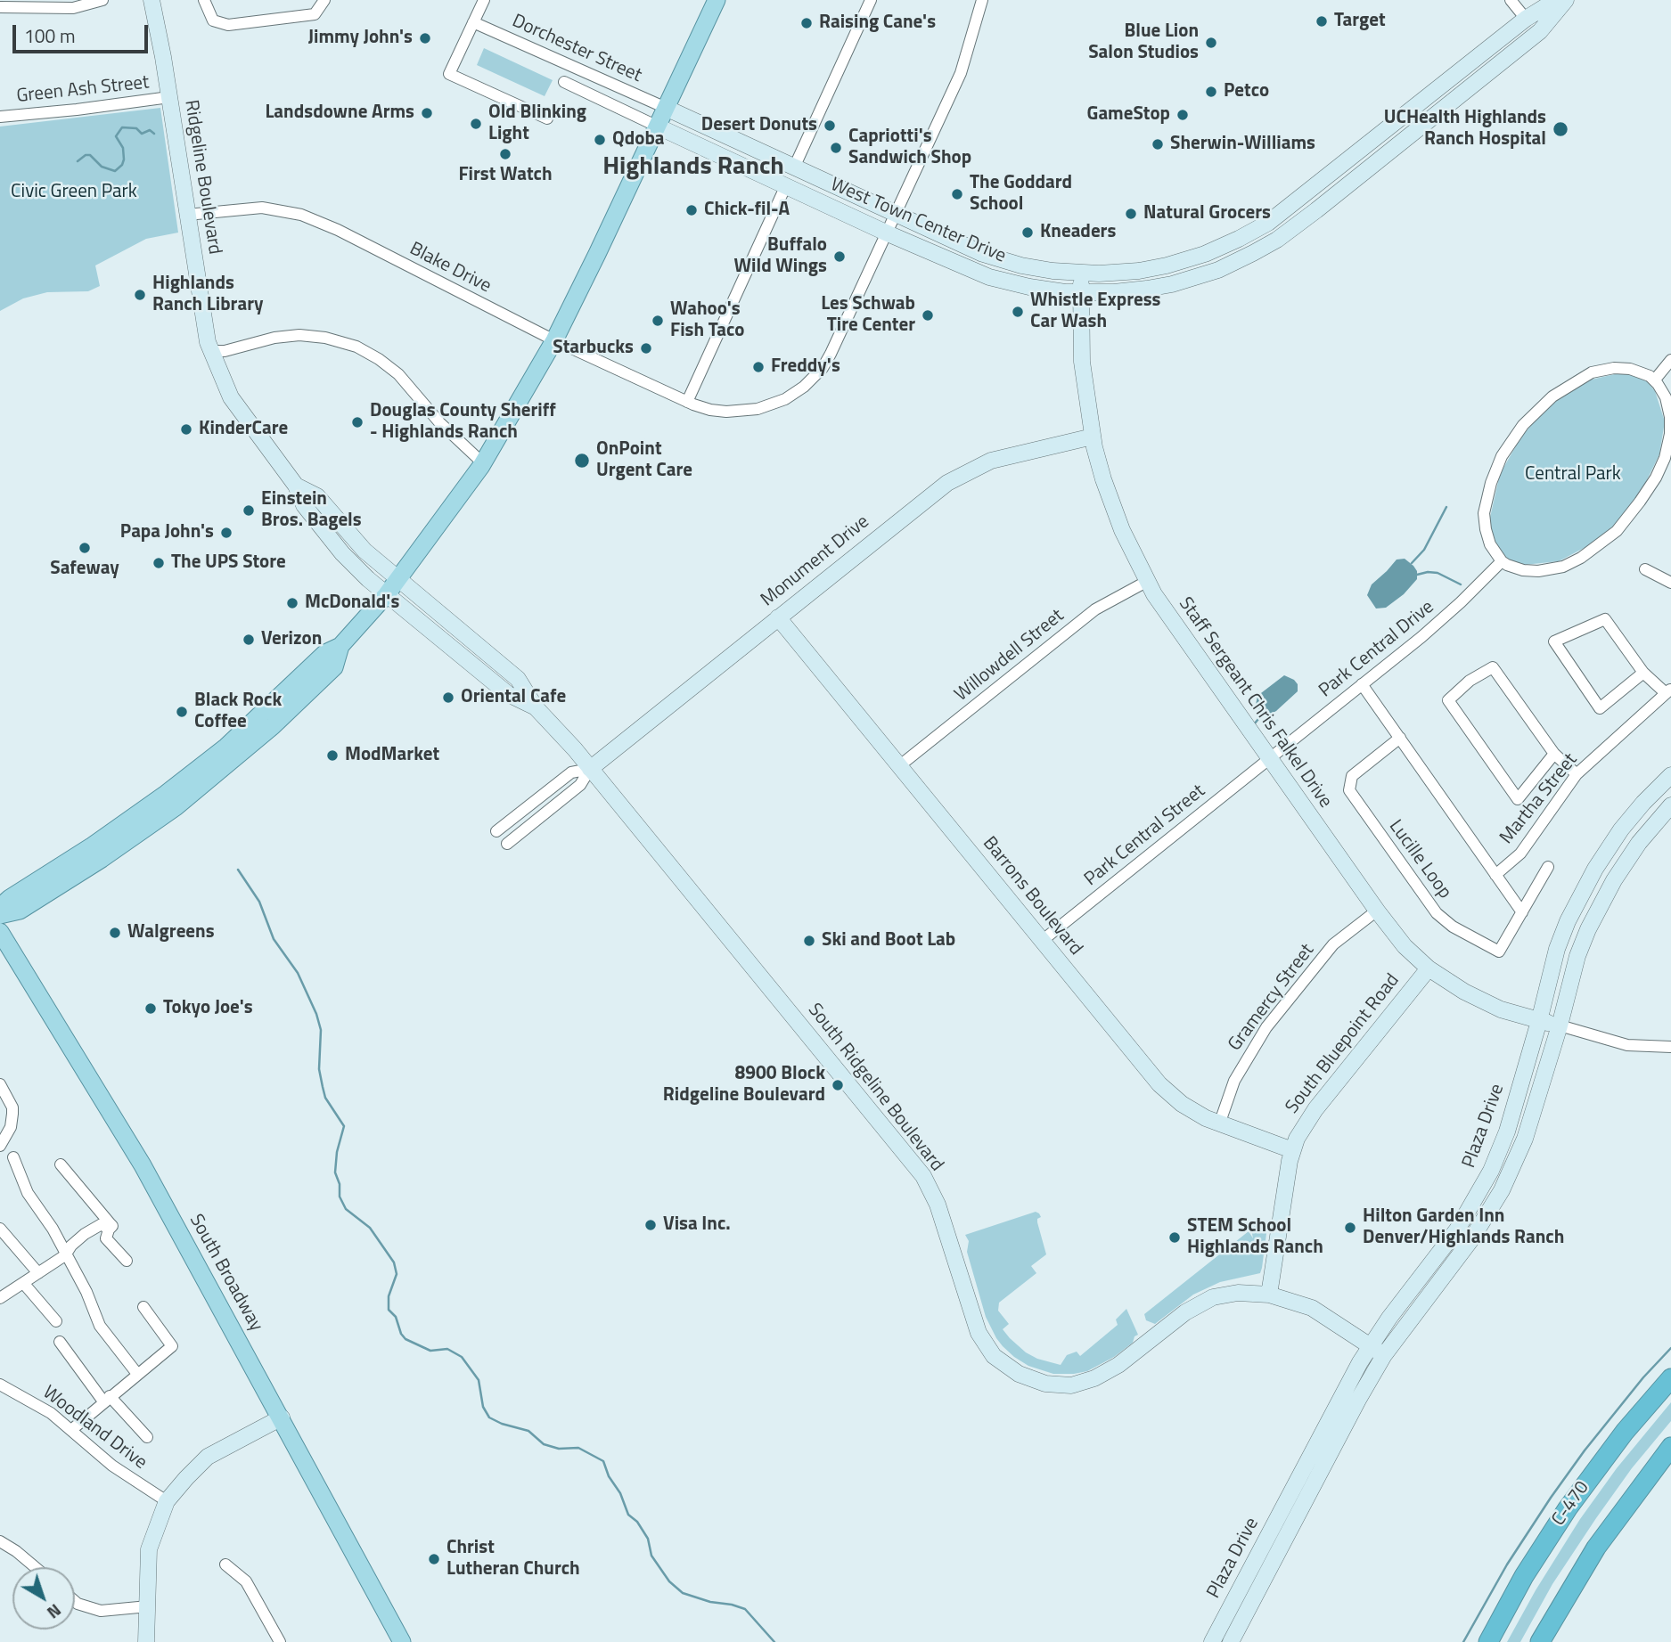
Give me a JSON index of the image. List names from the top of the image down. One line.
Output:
{"streets":{"highway":["C-470"],"main road":["South Broadway"],"street":["Dorchester Street","Green Ash Street","Ridgeline Boulevard","West Town Center Drive","Blake Drive","Monument Drive","Park Central Drive","Willowdell Street","Staff Sergeant Chris Falkel Drive","Martha Street","Park Central Street","Lucille Loop","Barrons Boulevard","Gramercy Street","South Bluepoint Road","South Ridgeline Boulevard","Plaza Drive","Woodland Drive"]},"crossings":[["Dorchester Street","West Town Center Drive"],["Green Ash Street","Ridgeline Boulevard"],["Ridgeline Boulevard","Blake Drive"],["Ridgeline Boulevard","South Ridgeline Boulevard"],["West Town Center Drive","Blake Drive"],["West Town Center Drive","Staff Sergeant Chris Falkel Drive"],["Monument Drive","Staff Sergeant Chris Falkel Drive"],["Monument Drive","Barrons Boulevard"],["Monument Drive","South Ridgeline Boulevard"],["Park Central Drive","Staff Sergeant Chris Falkel Drive"],["Park Central Drive","Martha Street"],["Park Central Drive","Park Central Street"],["Willowdell Street","Staff Sergeant Chris Falkel Drive"],["Willowdell Street","Barrons Boulevard"],["Staff Sergeant Chris Falkel Drive","Park Central Street"],["Staff Sergeant Chris Falkel Drive","Gramercy Street"],["Staff Sergeant Chris Falkel Drive","South Bluepoint Road"],["Staff Sergeant Chris Falkel Drive","Plaza Drive"],["Martha Street","Lucille Loop"],["Park Central Street","Barrons Boulevard"],["Barrons Boulevard","Gramercy Street"],["Barrons Boulevard","South Bluepoint Road"],["South Bluepoint Road","South Ridgeline Boulevard"],["South Ridgeline Boulevard","Plaza Drive"]],"districts":["Highlands Ranch"],"parks":["Civic Green Park","Central Park"],"places":["Target","Raising Cane's","Jimmy John's","Blue Lion Salon Studios","Petco","Landsdowne Arms","GameStop","Old Blinking Light","Desert Donuts","UCHealth Highlands Ranch Hospital","Qdoba","Sherwin-Williams","Capriotti's Sandwich Shop","First Watch","The Goddard School","Chick-fil-A","Natural Grocers","Kneaders","Buffalo Wild Wings","Highlands Ranch Library","Whistle Express Car Wash","Les Schwab Tire Center","Wahoo's Fish Taco","Starbucks","Freddy's","Douglas County Sheriff - Highlands Ranch","KinderCare","OnPoint Urgent Care","Einstein Bros. Bagels","Papa John's","Safeway","The UPS Store","McDonald's","Verizon","Oriental Cafe","Black Rock Coffee","ModMarket","Walgreens","Ski and Boot Lab","Tokyo Joe's","8900 Block Ridgeline Boulevard","Visa Inc.","Hilton Garden Inn Denver/Highlands Ranch","STEM School Highlands Ranch","Christ Lutheran Church"],"scale_bar":"100 m","north":"bottom right"}
